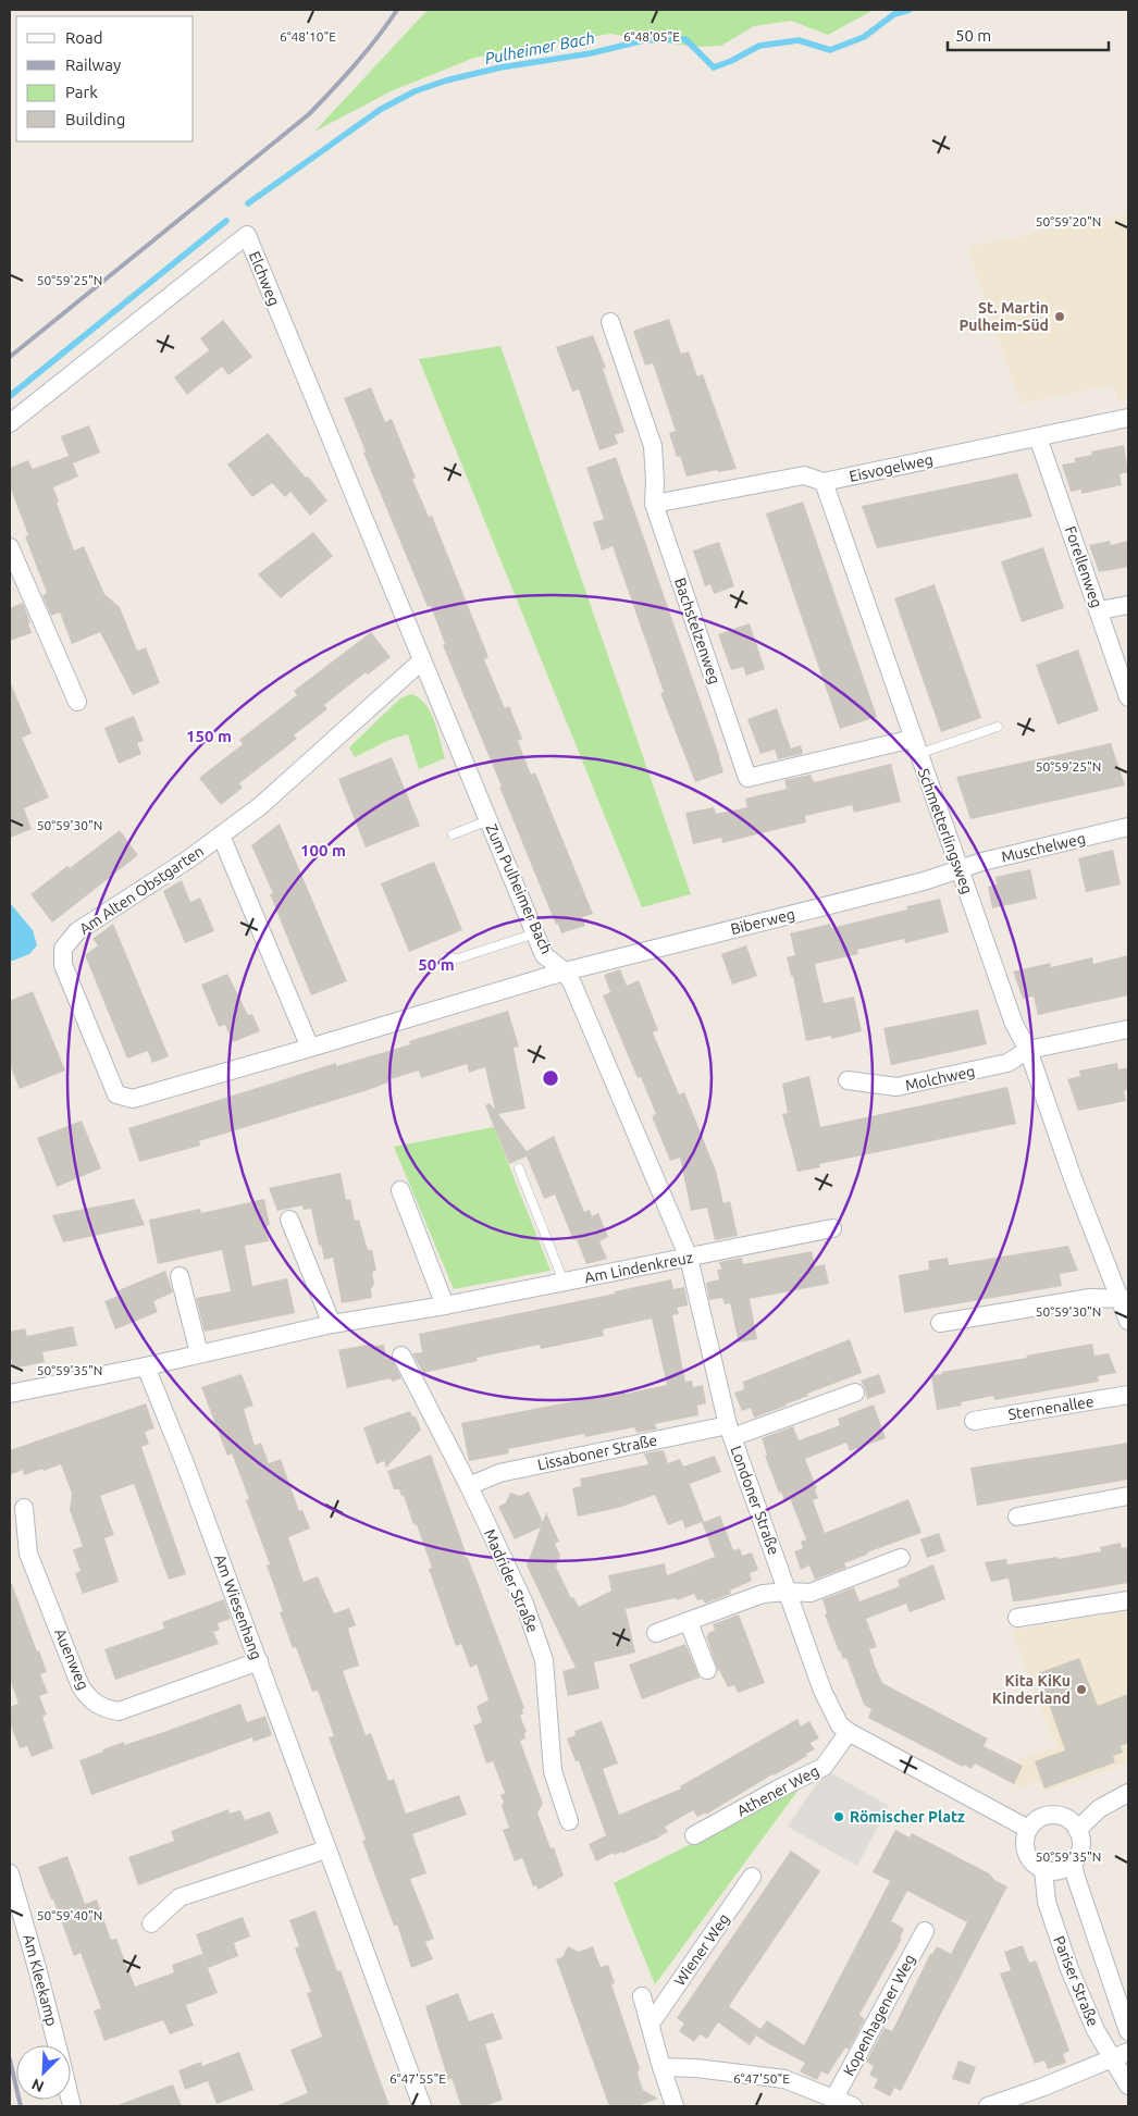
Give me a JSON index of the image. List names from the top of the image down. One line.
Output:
{"streets":{"street":["Elchweg","Eisvogelweg","Forellenweg","Bachstelzenweg","Schmetterlingsweg","Muschelweg","Zum Pulheimer Bach","Am Alten Obstgarten","Biberweg","Molchweg","Am Lindenkreuz","Sternenallee","Lissaboner Straße","Londoner Straße","Madrider Straße","Am Wiesenhang","Auenweg","Athener Weg","Wiener Weg","Am Kleekamp","Pariser Straße","Kopenhagener Weg"]},"crossings":[["Elchweg","Zum Pulheimer Bach"],["Eisvogelweg","Forellenweg"],["Eisvogelweg","Bachstelzenweg"],["Eisvogelweg","Schmetterlingsweg"],["Bachstelzenweg","Schmetterlingsweg"],["Schmetterlingsweg","Muschelweg"],["Schmetterlingsweg","Biberweg"],["Schmetterlingsweg","Molchweg"],["Muschelweg","Biberweg"],["Zum Pulheimer Bach","Am Alten Obstgarten"],["Zum Pulheimer Bach","Biberweg"],["Zum Pulheimer Bach","Am Lindenkreuz"],["Zum Pulheimer Bach","Londoner Straße"],["Am Alten Obstgarten","Biberweg"],["Am Lindenkreuz","Londoner Straße"],["Am Lindenkreuz","Am Wiesenhang"],["Lissaboner Straße","Londoner Straße"],["Lissaboner Straße","Madrider Straße"],["Londoner Straße","Athener Weg"],["Am Wiesenhang","Auenweg"]],"water":["Pulheimer Bach"],"places":["St. Martin Pulheim-Süd","Kita KiKu Kinderland","Römischer Platz"],"legend":["Road","Railway","Park","Building"],"scale_bar":"50 m","north":"bottom left","coordinates":["6°48'05\"E","6°48'10\"E","50°59'20\"N","50°59'25\"N","50°59'30\"N","50°59'35\"N","50°59'40\"N","6°47'55\"E","6°47'50\"E"],"rings":["150 m","100 m","50 m"]}
